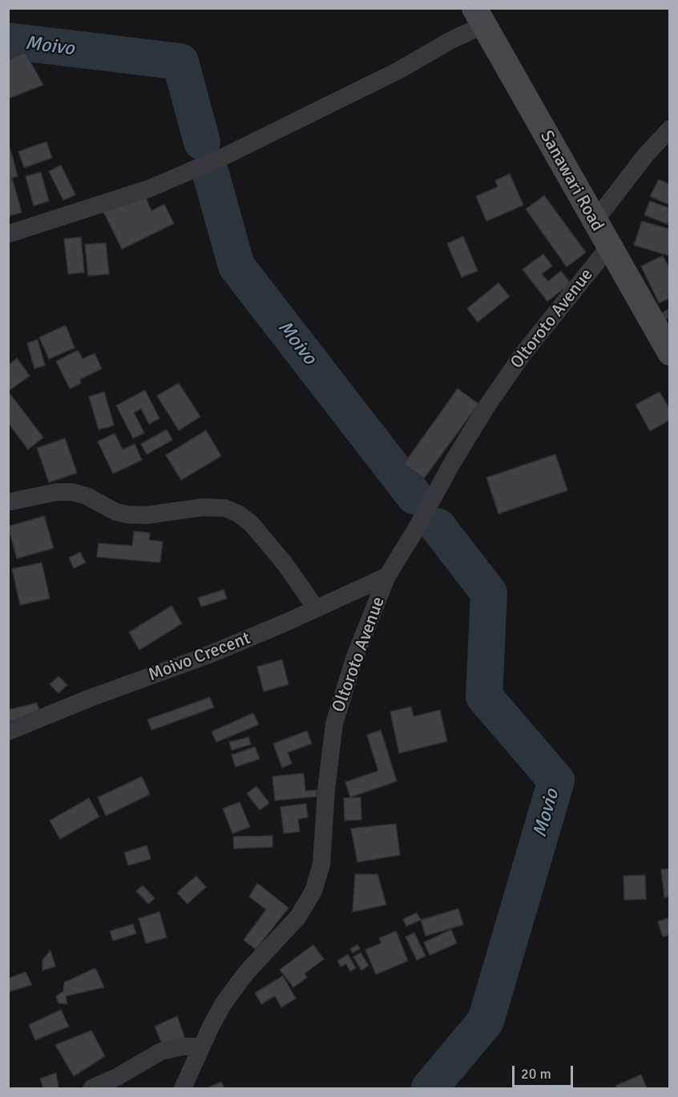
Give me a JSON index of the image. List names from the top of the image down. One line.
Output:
{"streets":{"street":["Sanawari Road","Oltoroto Avenue","Moivo Crecent"]},"crossings":[["Sanawari Road","Oltoroto Avenue"],["Oltoroto Avenue","Moivo Crecent"]],"water":["Moivo","Movio"],"scale_bar":"20 m"}
